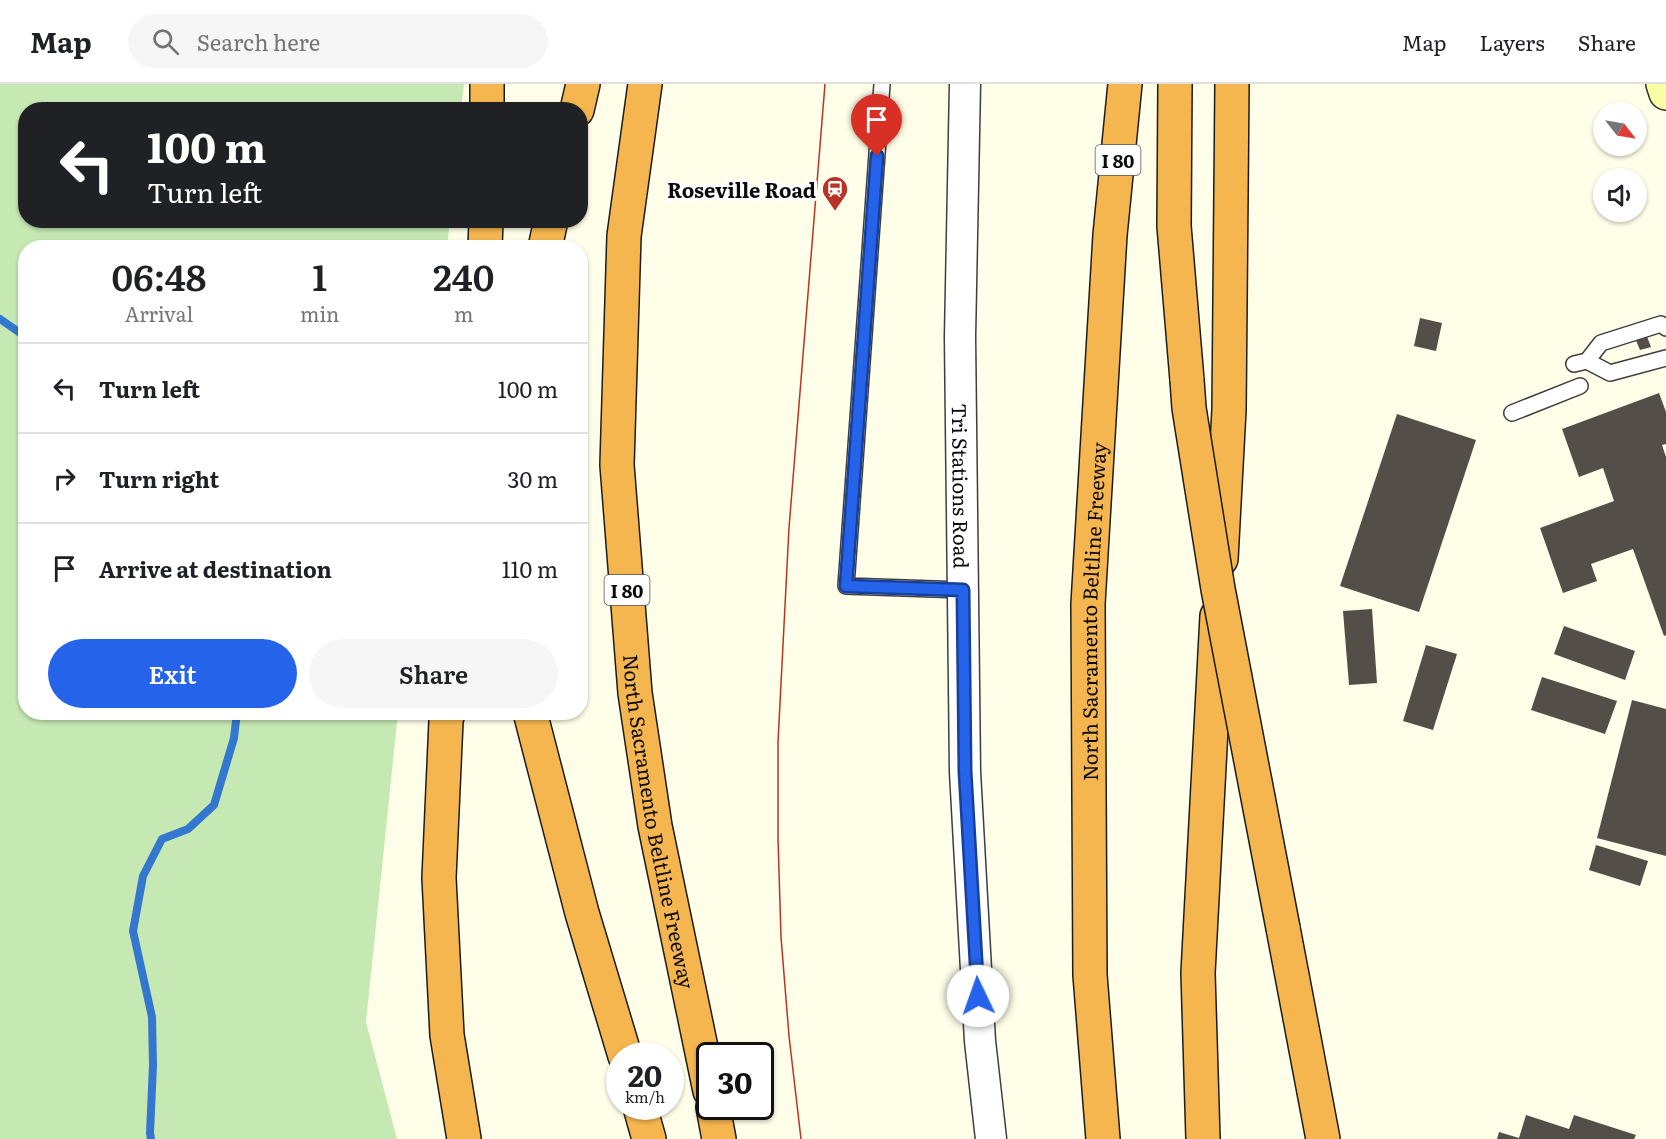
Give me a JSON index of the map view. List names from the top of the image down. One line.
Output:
{"streets":{"highway":["I 80","North Sacramento Beltline Freeway"],"street":["Tri Stations Road"]},"places":{"station":["Roseville Road"]},"north":"bottom right","page":{"header":"Map","search":"Search here","nav":["Map","Layers","Share"],"turn":["100 m","Turn left"],"eta":["06:48","Arrival","1","min","240","m"],"list":[{"name":"Turn left","value":"100 m"},{"name":"Turn right","value":"30 m"},{"name":"Arrive at destination","value":"110 m"}],"buttons":["Exit","Share"],"speed":"20 km/h","limit":"30"}}
